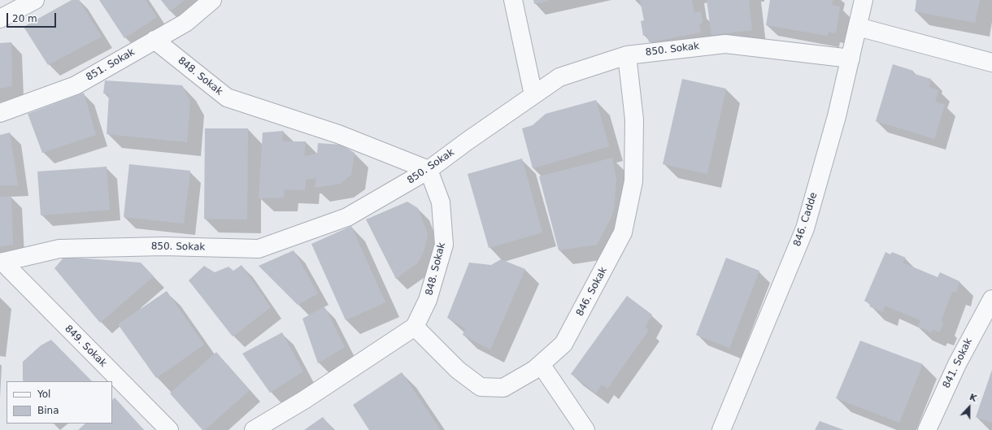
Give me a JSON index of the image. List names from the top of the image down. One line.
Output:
{"streets":{"street":["850. Sokak","851. Sokak","848. Sokak","846. Cadde","846. Sokak","849. Sokak","841. Sokak"]},"crossings":[["850. Sokak","848. Sokak"],["850. Sokak","846. Cadde"],["850. Sokak","846. Sokak"],["850. Sokak","849. Sokak"],["851. Sokak","848. Sokak"],["848. Sokak","846. Sokak"]],"legend":["Yol","Bina"],"scale_bar":"20 m","north":"top"}
